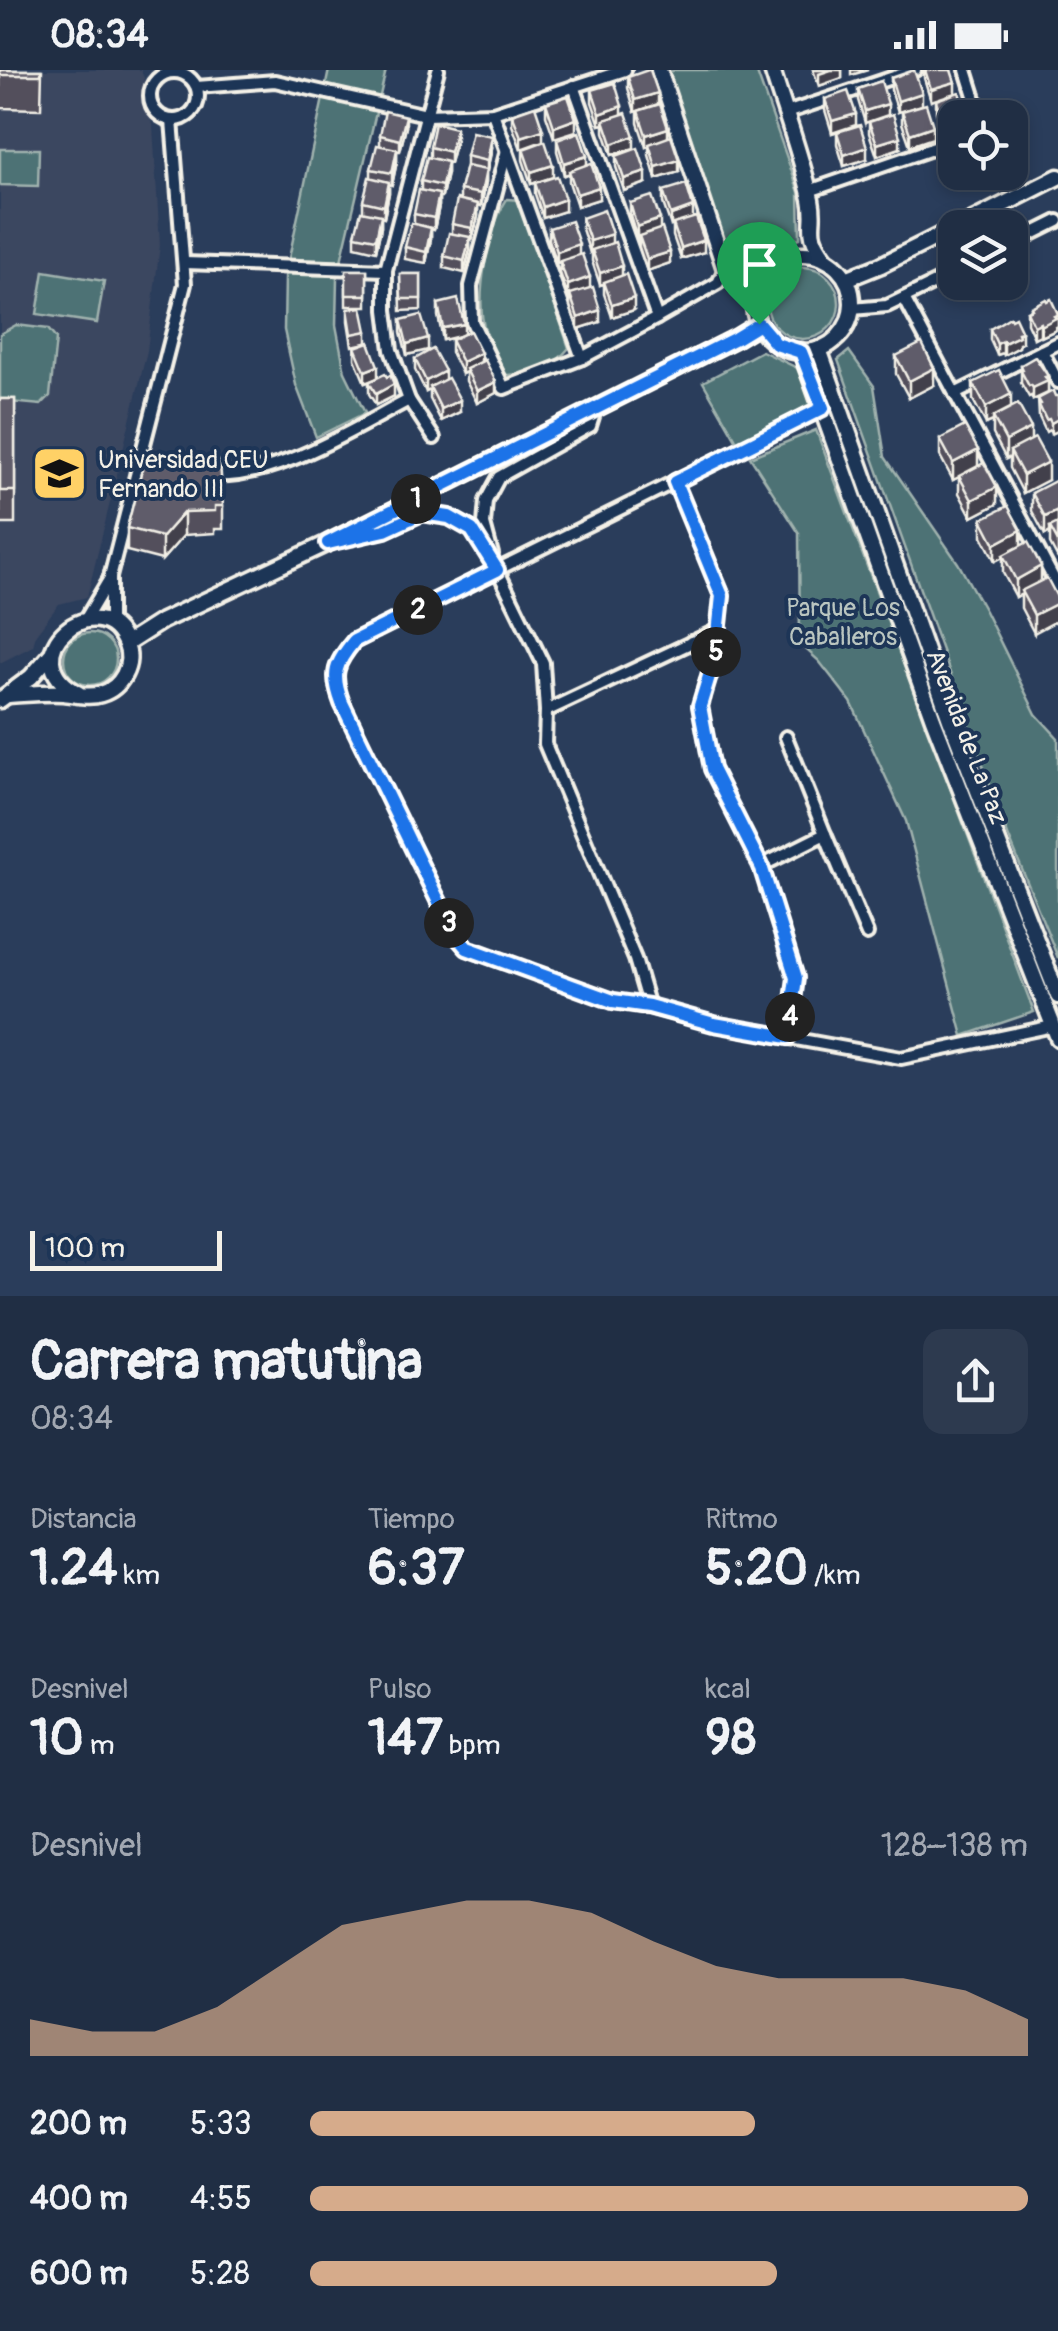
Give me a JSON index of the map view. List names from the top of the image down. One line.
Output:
{"streets":{"street":["Avenida de La Paz"]},"parks":["Parque Los Caballeros"],"places":{"school or university":["Universidad CEU Fernando III"]},"scale_bar":"100 m","page":{"status":"08:34","pins":["1","2","5","3","4"],"scale":"100 m","heading":["Carrera matutina","08:34"],"stats":[["Distancia","1.24 km"],["Tiempo","6:37"],["Ritmo","5:20 /km"],["Desnivel","10 m"],["Pulso","147 bpm"],["kcal","98"]],"chart":["Desnivel","128–138 m"],"list":[{"name":"200 m","note":"5:33"},{"name":"400 m","note":"4:55"},{"name":"600 m","note":"5:28"}]}}
